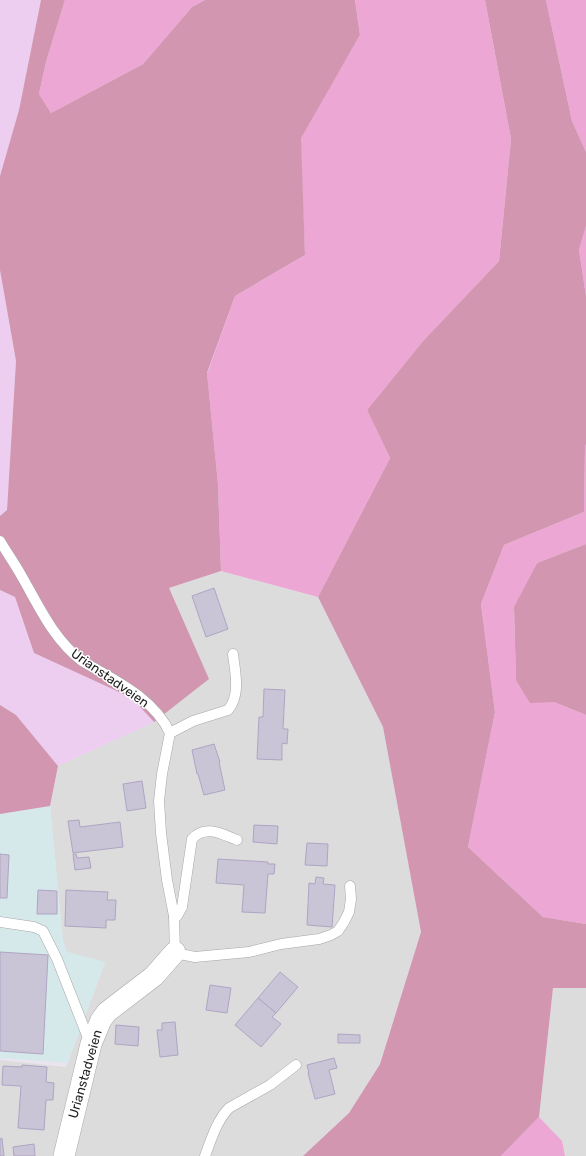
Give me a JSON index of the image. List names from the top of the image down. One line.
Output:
{"streets":{"street":["Urianstadveien"]}}
